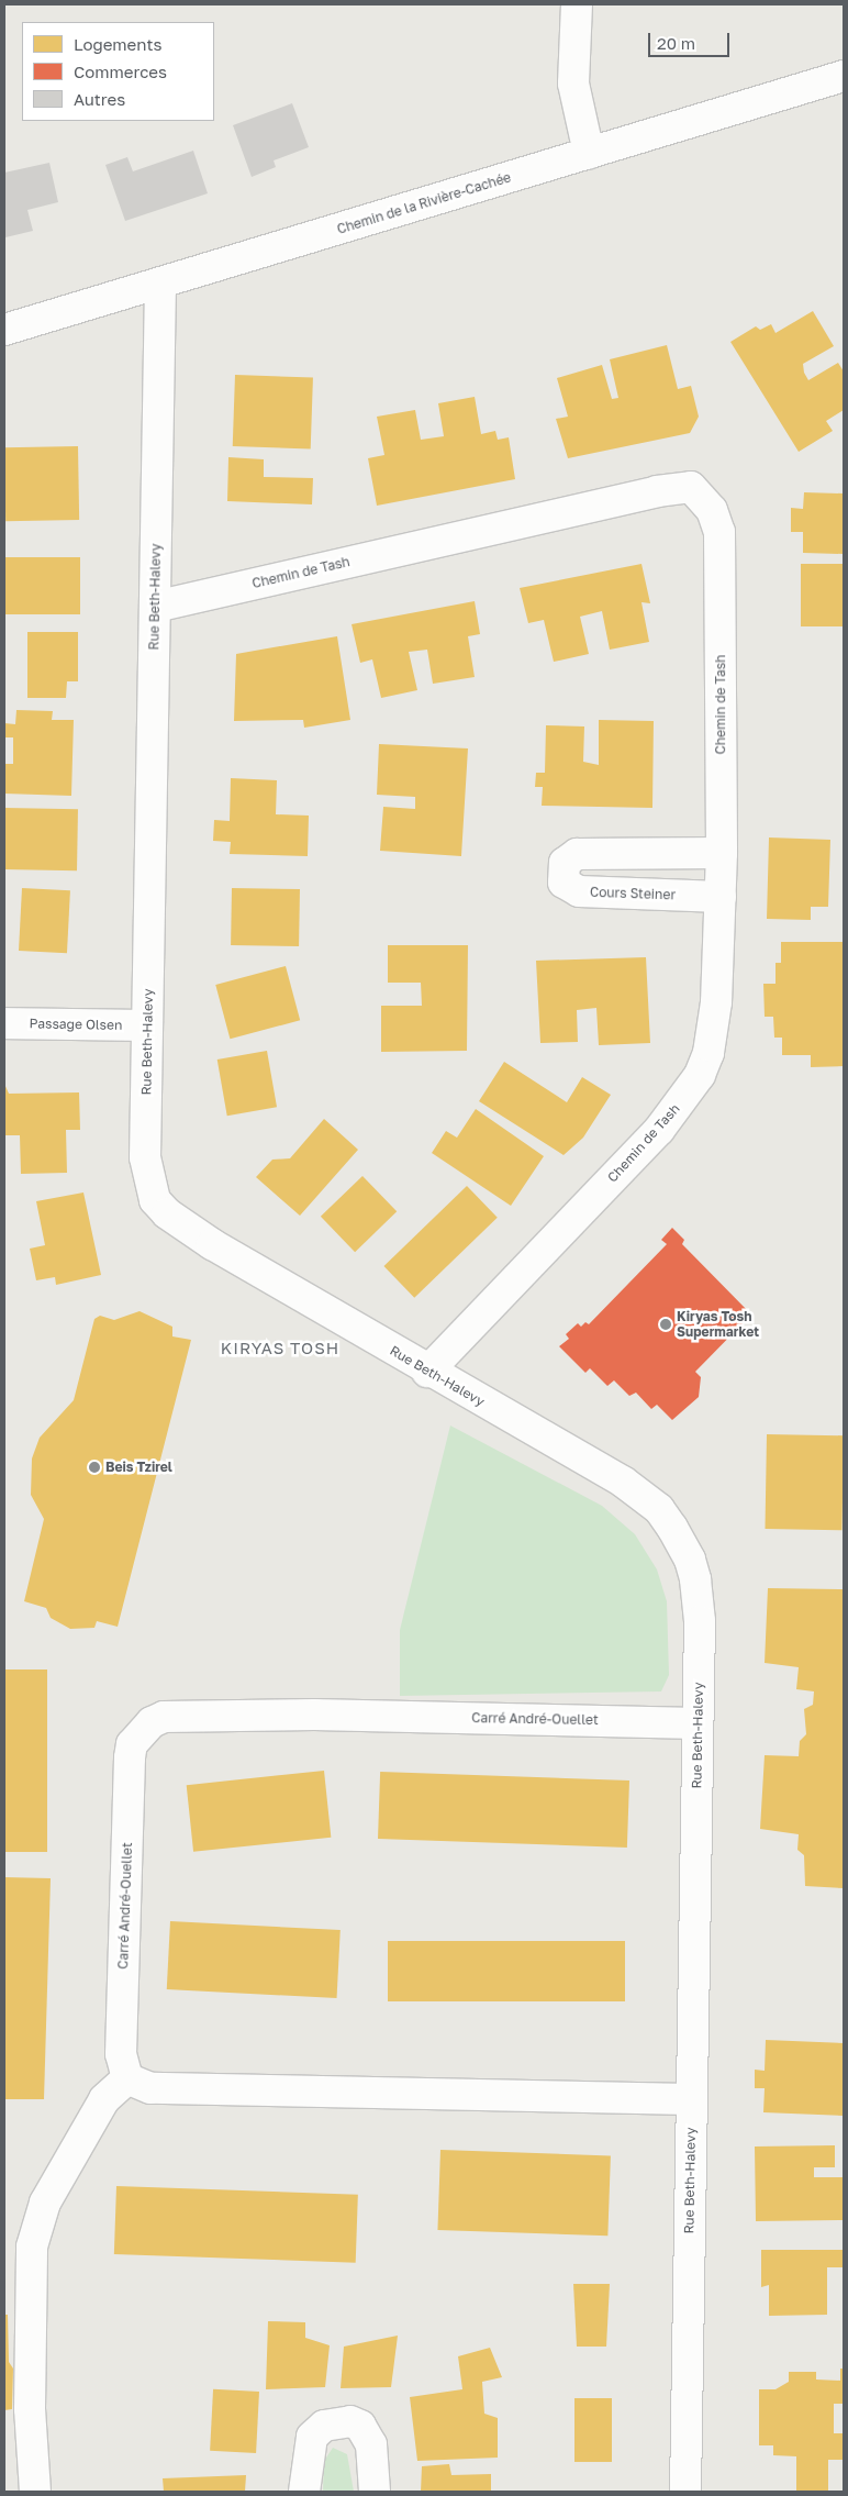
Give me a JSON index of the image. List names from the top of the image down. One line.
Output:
{"streets":{"street":["Chemin de la Rivière-Cachée","Chemin de Tash","Rue Beth-Halevy","Cours Steiner","Passage Olsen","Carré André-Ouellet"]},"crossings":[["Chemin de la Rivière-Cachée","Rue Beth-Halevy"],["Chemin de Tash","Rue Beth-Halevy"],["Chemin de Tash","Cours Steiner"],["Rue Beth-Halevy","Passage Olsen"],["Rue Beth-Halevy","Carré André-Ouellet"]],"districts":["KIRYAS TOSH"],"places":["Kiryas Tosh Supermarket","Beis Tzirel"],"legend":["Logements","Commerces","Autres"],"scale_bar":"20 m"}
